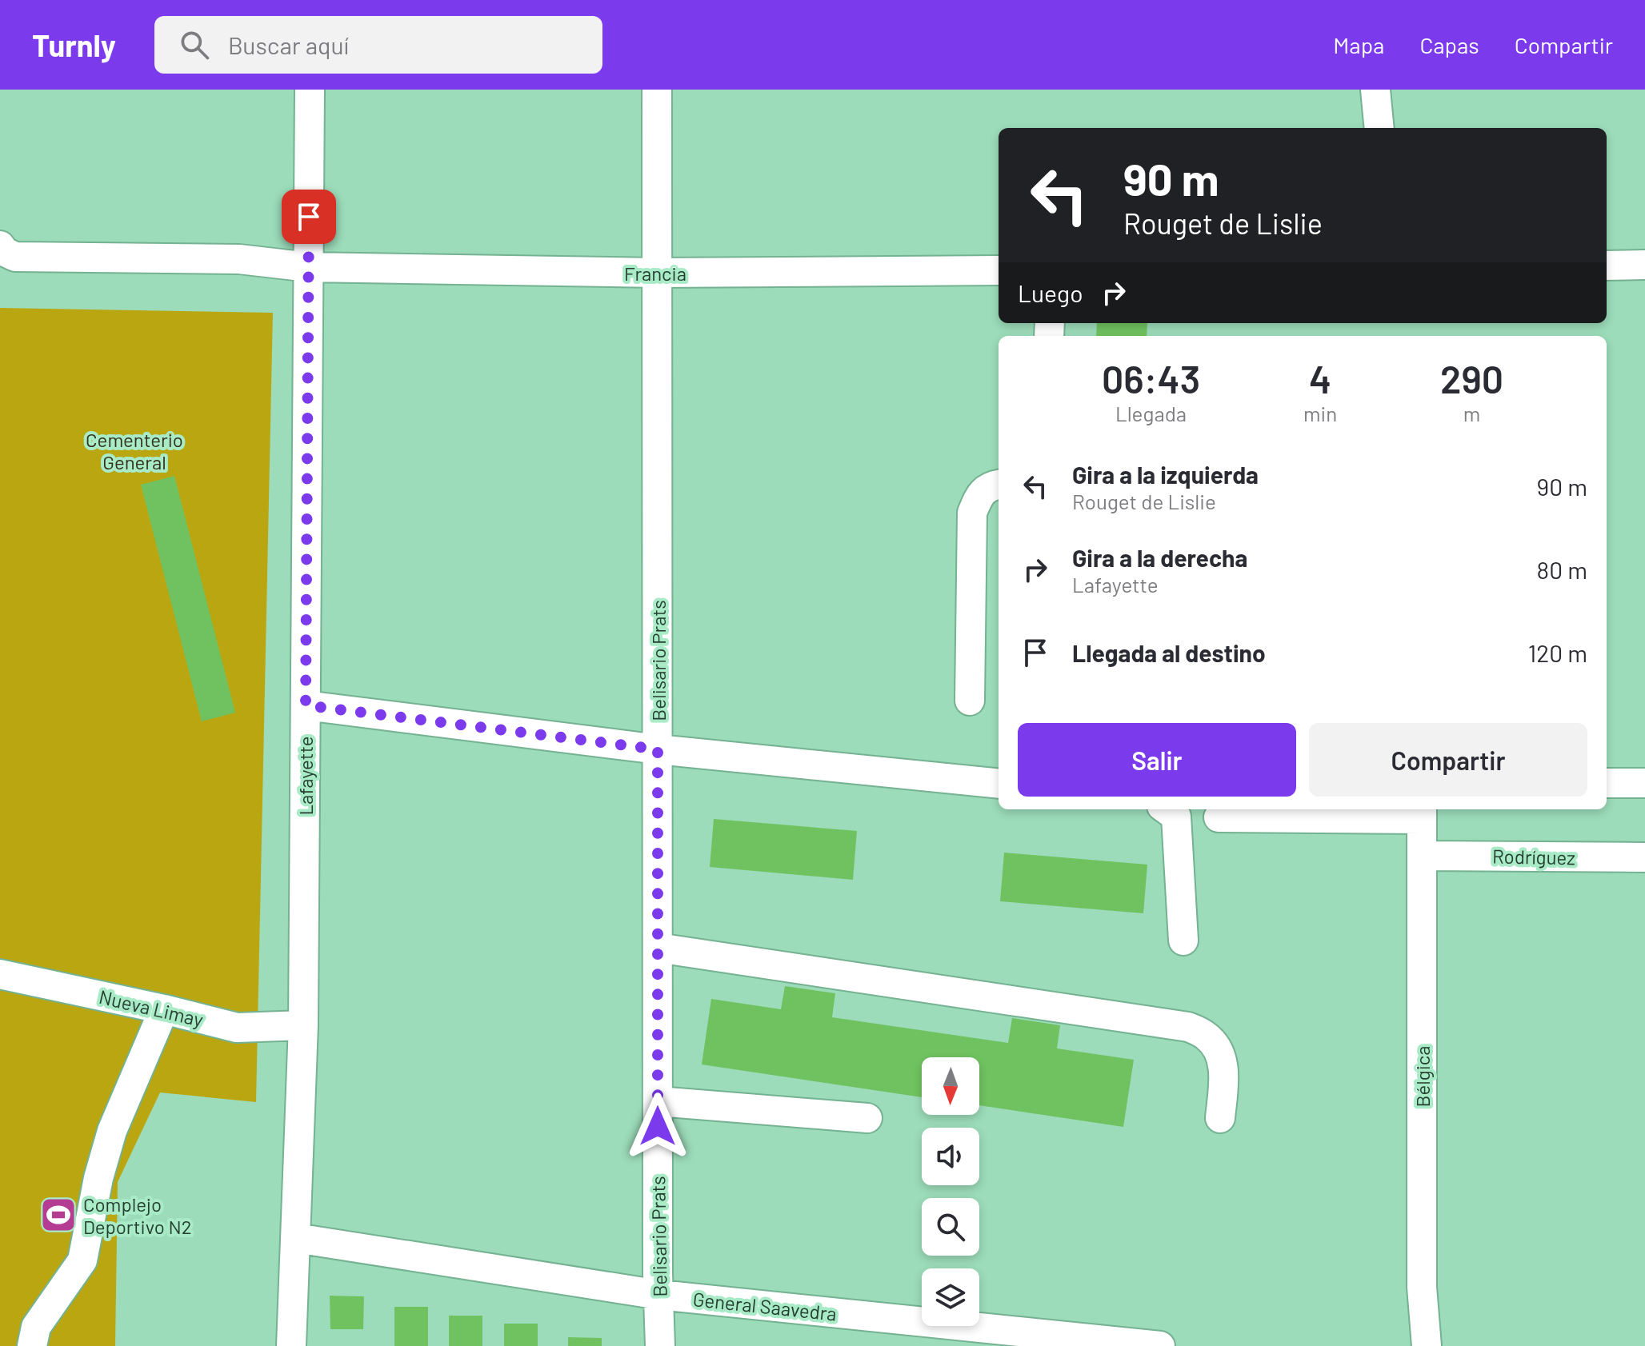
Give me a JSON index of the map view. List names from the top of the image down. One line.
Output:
{"streets":{"street":["Francia","Belisario Prats","Lafayette","Rodríguez","Nueva Limay","Bélgica","General Saavedra"]},"crossings":[["Francia","Belisario Prats"],["Francia","Lafayette"],["Belisario Prats","General Saavedra"],["Lafayette","Nueva Limay"],["Lafayette","General Saavedra"],["Rodríguez","Bélgica"]],"parks":["Cementerio General"],"places":{"sports":["Complejo Deportivo N2"]},"north":"bottom","page":{"header":"Turnly","search":"Buscar aquí","nav":["Mapa","Capas","Compartir"],"turn":["90 m","Rouget de Lislie"],"then":"Luego","eta":["06:43","Llegada","4","min","290","m"],"list":[{"name":"Gira a la izquierda","note":"Rouget de Lislie","value":"90 m"},{"name":"Gira a la derecha","note":"Lafayette","value":"80 m"},{"name":"Llegada al destino","value":"120 m"}],"buttons":["Salir","Compartir"]}}
